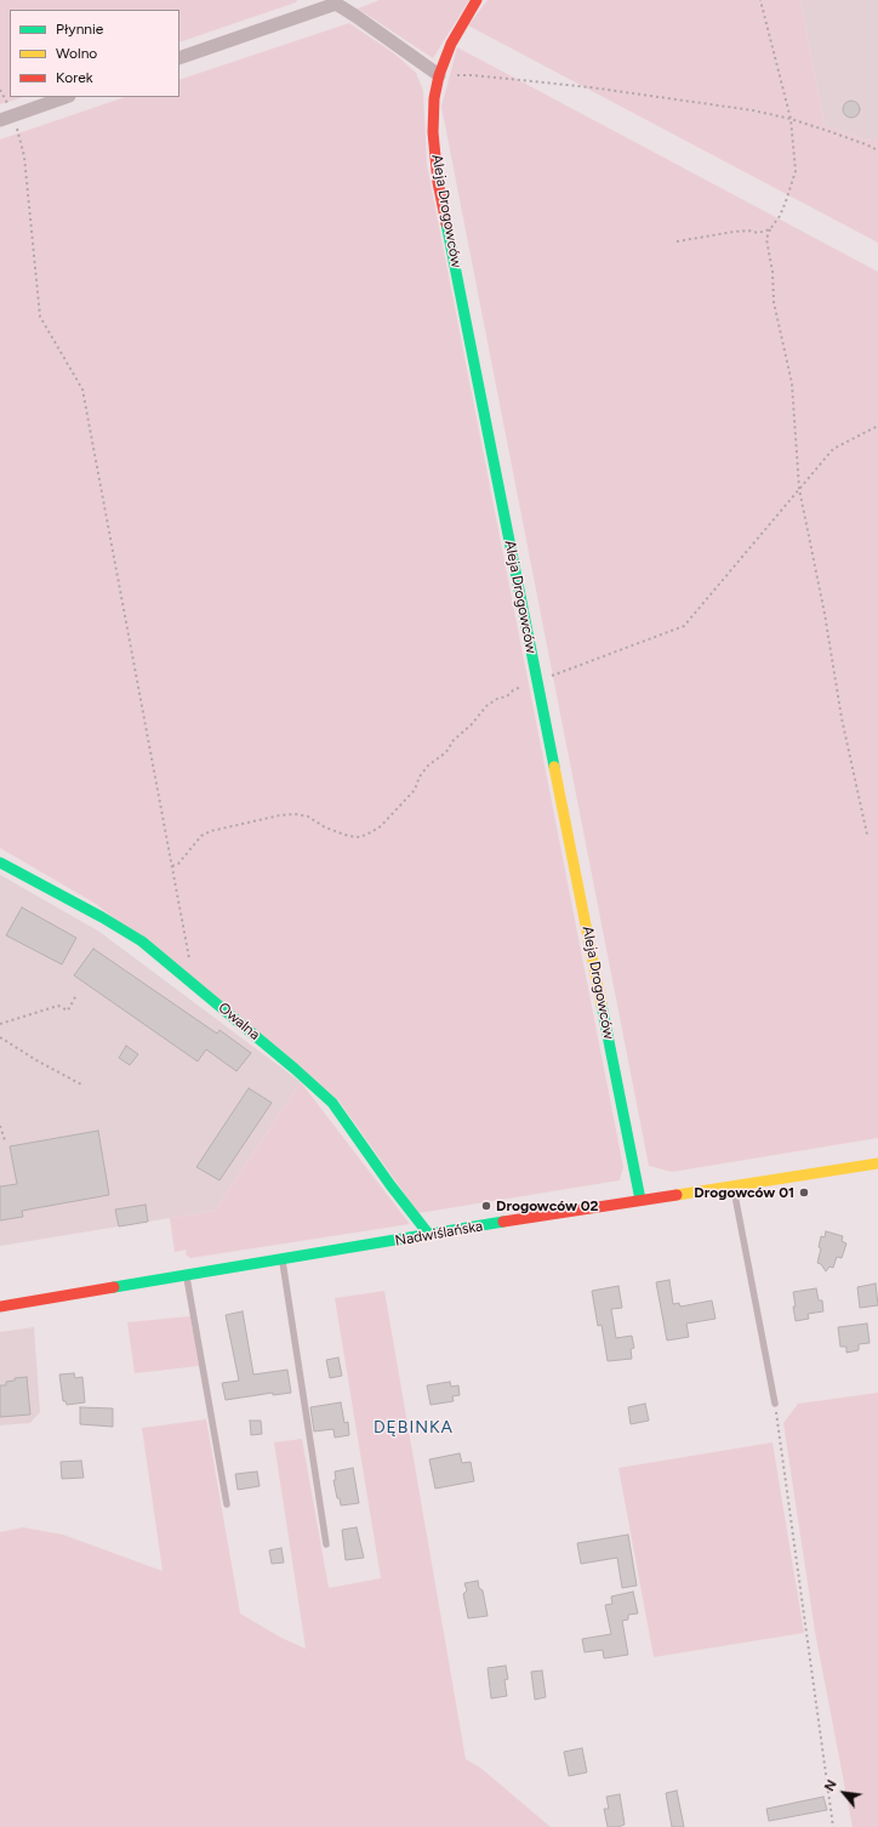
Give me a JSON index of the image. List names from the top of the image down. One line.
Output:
{"streets":{"street":["Aleja Drogowców","Owalna","Nadwiślańska"]},"crossings":[["Aleja Drogowców","Nadwiślańska"],["Owalna","Nadwiślańska"]],"districts":["DĘBINKA"],"places":["Drogowców 01","Drogowców 02"],"legend":["Płynnie","Wolno","Korek"],"north":"top left"}
